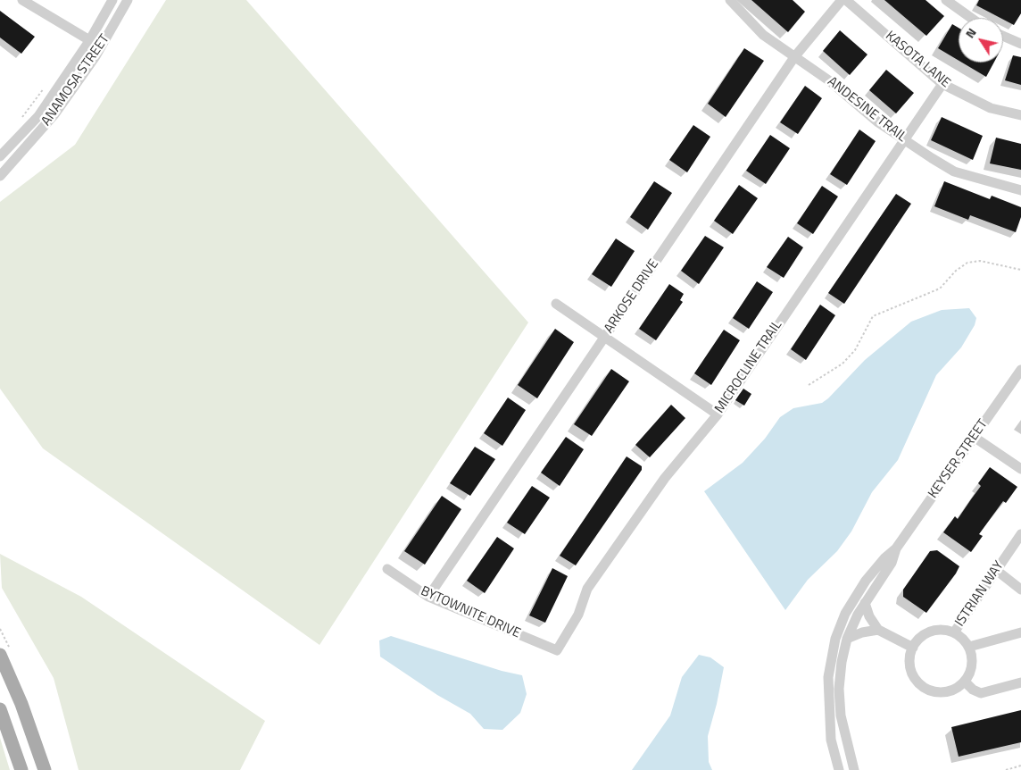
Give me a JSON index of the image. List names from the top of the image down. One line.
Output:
{"streets":{"street":["KASOTA LANE","ANAMOSA STREET","ANDESINE TRAIL","ARKOSE DRIVE","MICROCLINE TRAIL","KEYSER STREET","ISTRIAN WAY","BYTOWNITE DRIVE"]},"crossings":[["KASOTA LANE","MICROCLINE TRAIL"],["ANDESINE TRAIL","ARKOSE DRIVE"],["ANDESINE TRAIL","MICROCLINE TRAIL"],["ARKOSE DRIVE","BYTOWNITE DRIVE"],["MICROCLINE TRAIL","BYTOWNITE DRIVE"]],"north":"top left"}
